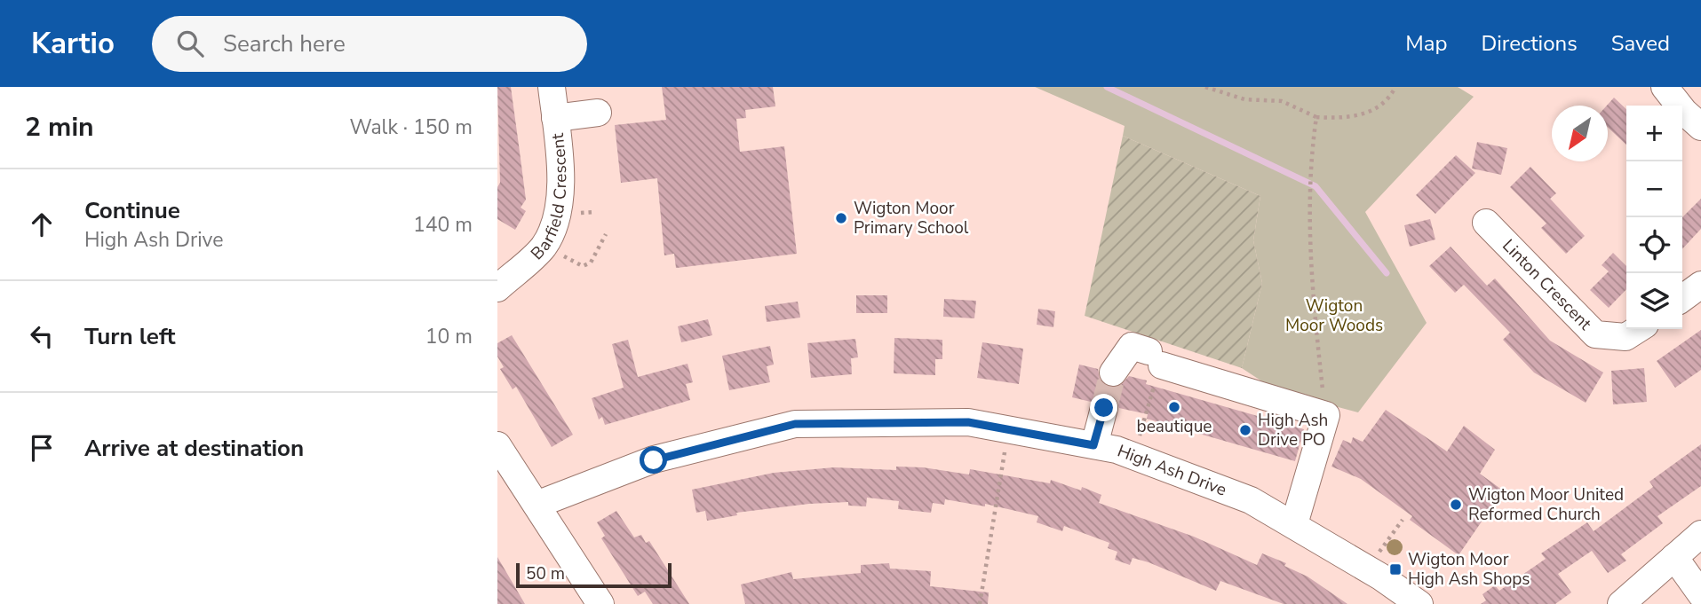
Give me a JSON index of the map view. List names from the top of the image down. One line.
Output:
{"streets":{"street":["Barfield Crescent","Linton Crescent","High Ash Drive"]},"parks":["Wigton Moor Woods"],"places":{"other":["Wigton Moor Primary School","beautique","High Ash Drive PO","Wigton Moor United Reformed Church"],"transit":["Wigton Moor High Ash Shops"]},"scale_bar":"50 m","north":"bottom left","page":{"header":"Kartio","search":"Search here","nav":["Map","Directions","Saved"],"heading":["2 min","Walk · 150 m"],"map_buttons":["+","−"],"list":[["Continue","High Ash Drive","140 m"],["Turn left","10 m"],"Arrive at destination"],"scale":"50 m"}}
